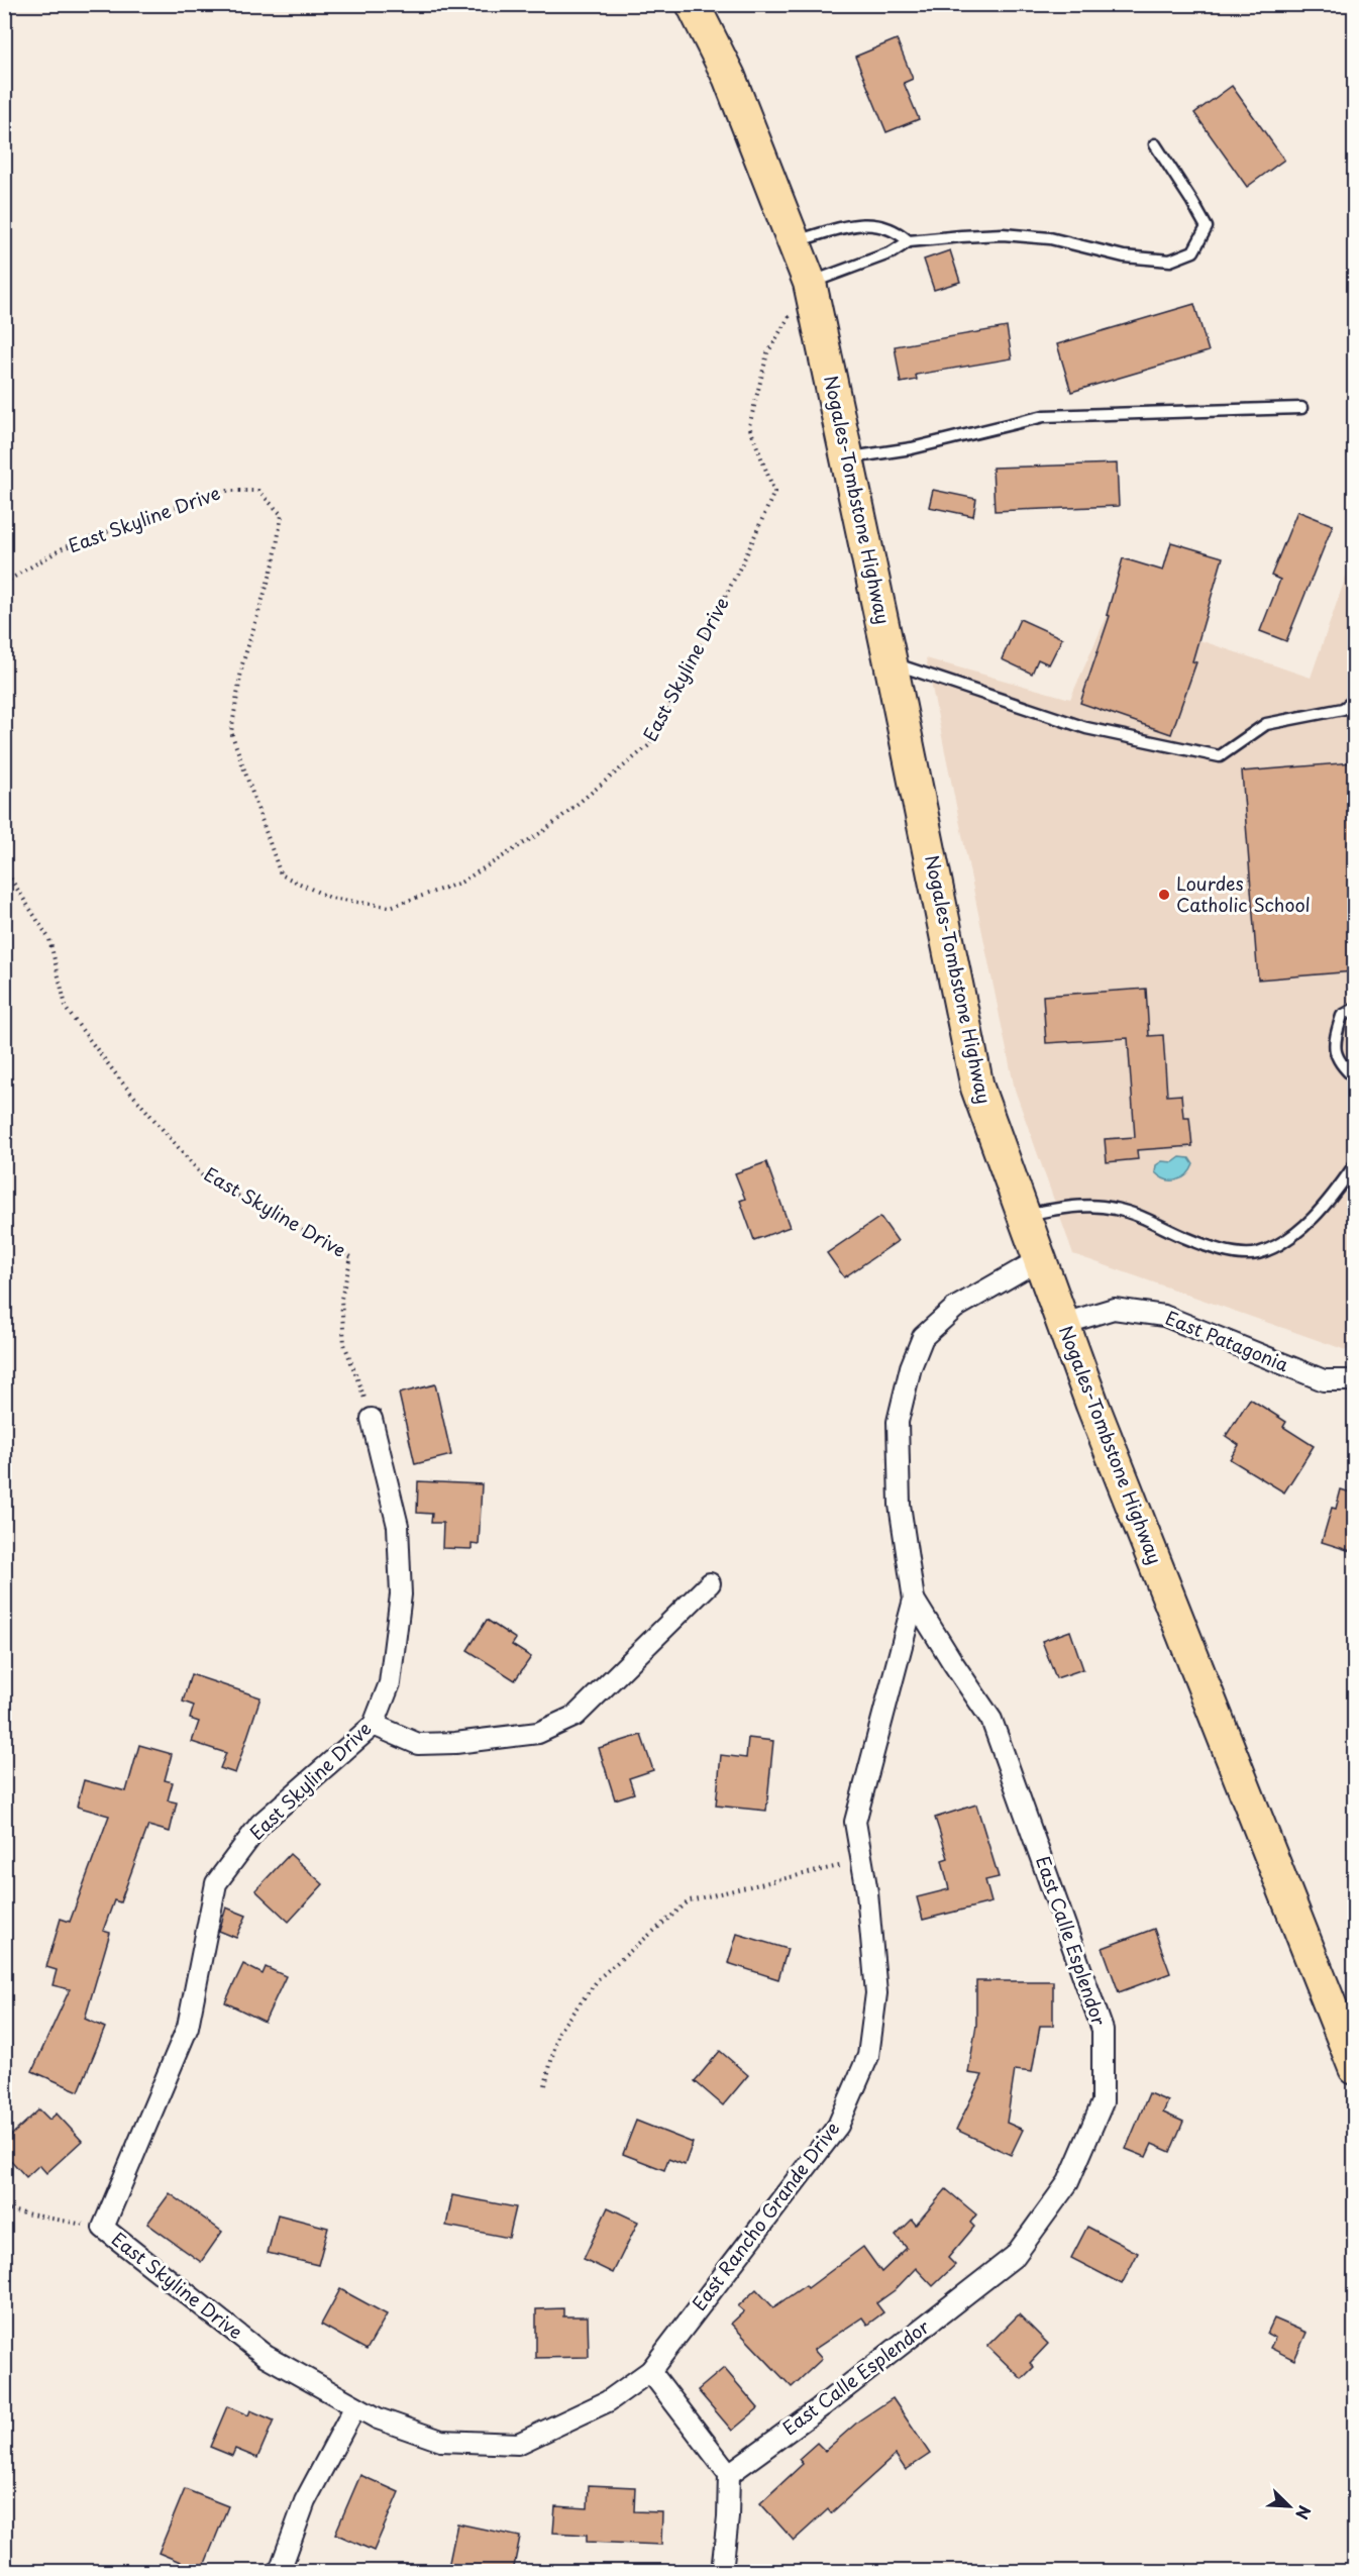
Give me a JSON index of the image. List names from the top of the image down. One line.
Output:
{"streets":{"main road":["Nogales-Tombstone Highway"],"street":["East Skyline Drive","East Patagonia","East Calle Esplendor","East Rancho Grande Drive"]},"crossings":[["Nogales-Tombstone Highway","East Skyline Drive"],["Nogales-Tombstone Highway","East Patagonia"],["Nogales-Tombstone Highway","East Rancho Grande Drive"],["East Skyline Drive","East Rancho Grande Drive"],["East Calle Esplendor","East Rancho Grande Drive"]],"places":["Lourdes Catholic School"],"north":"bottom right"}
